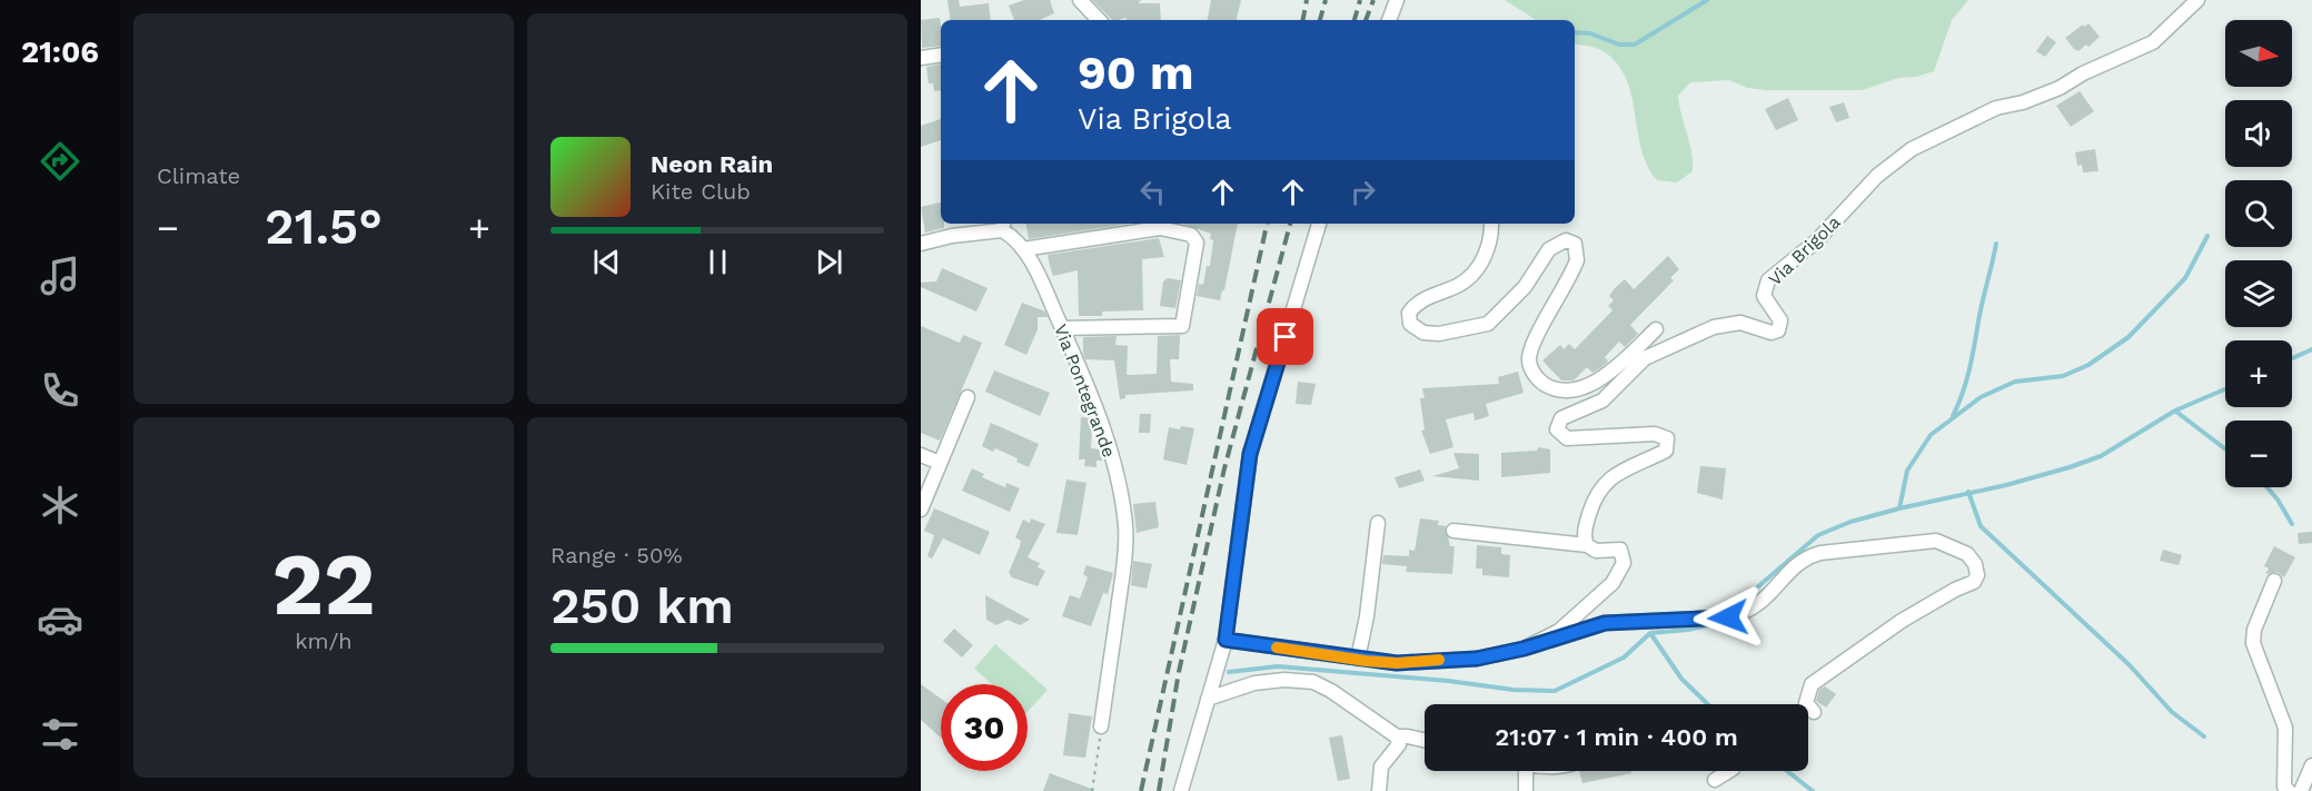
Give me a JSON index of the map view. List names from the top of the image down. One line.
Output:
{"streets":{"street":["Via Brigola","Via Pontegrande"]},"north":"right","page":{"tabs":"21:06","tile":["Climate",["22","km/h"],["Range · 50%","250 km"]],"map_buttons":["+","−"],"turn":["90 m","Via Brigola"],"song":["Neon Rain","Kite Club"],"heat":["−","21.5°","+"],"limit":"30","trip":"21:07 · 1 min · 400 m"}}
